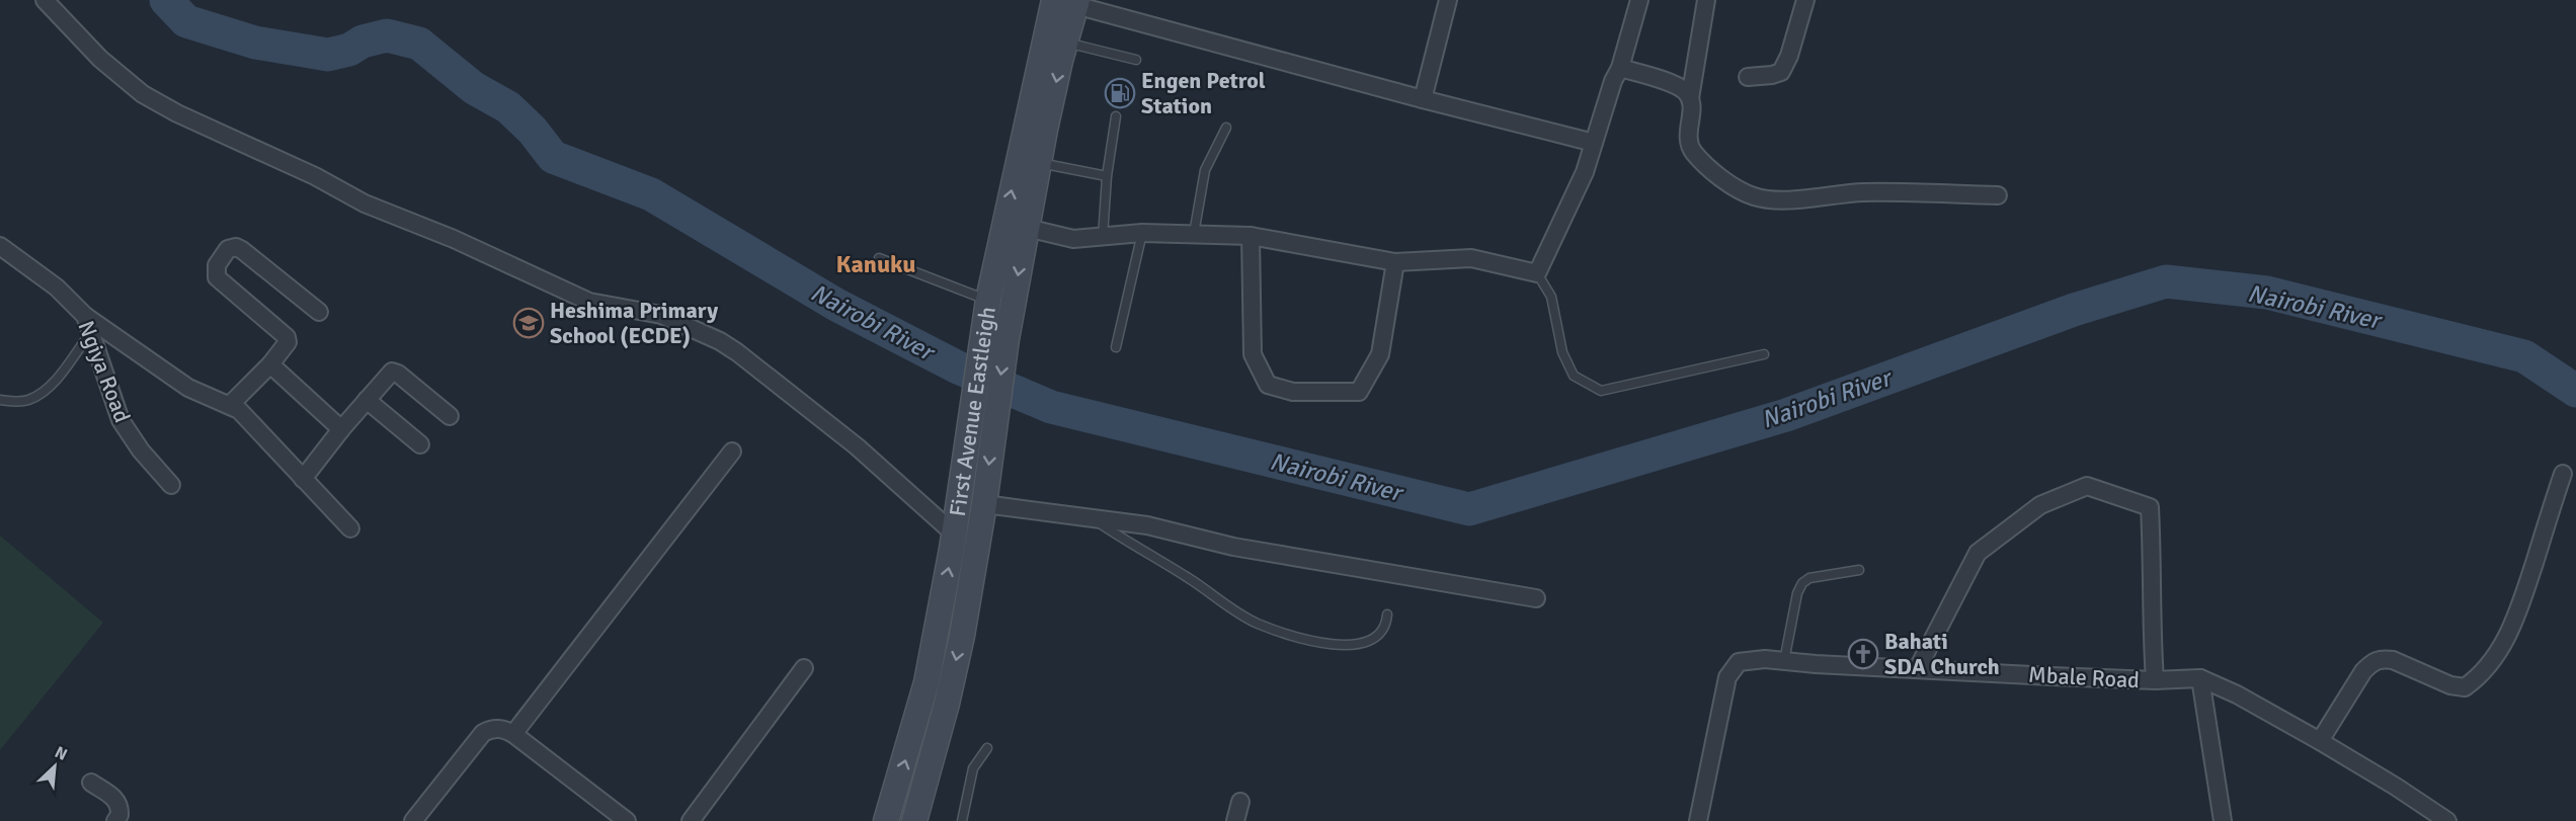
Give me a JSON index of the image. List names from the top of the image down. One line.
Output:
{"streets":{"main road":["First Avenue Eastleigh"],"street":["Ngiya Road","Mbale Road"]},"districts":["Kanuku"],"water":["Nairobi River"],"places":{"fuel station":["Engen Petrol Station"],"school or university":["Heshima Primary School (ECDE)"],"church":["Bahati SDA Church"]},"north":"top right"}
